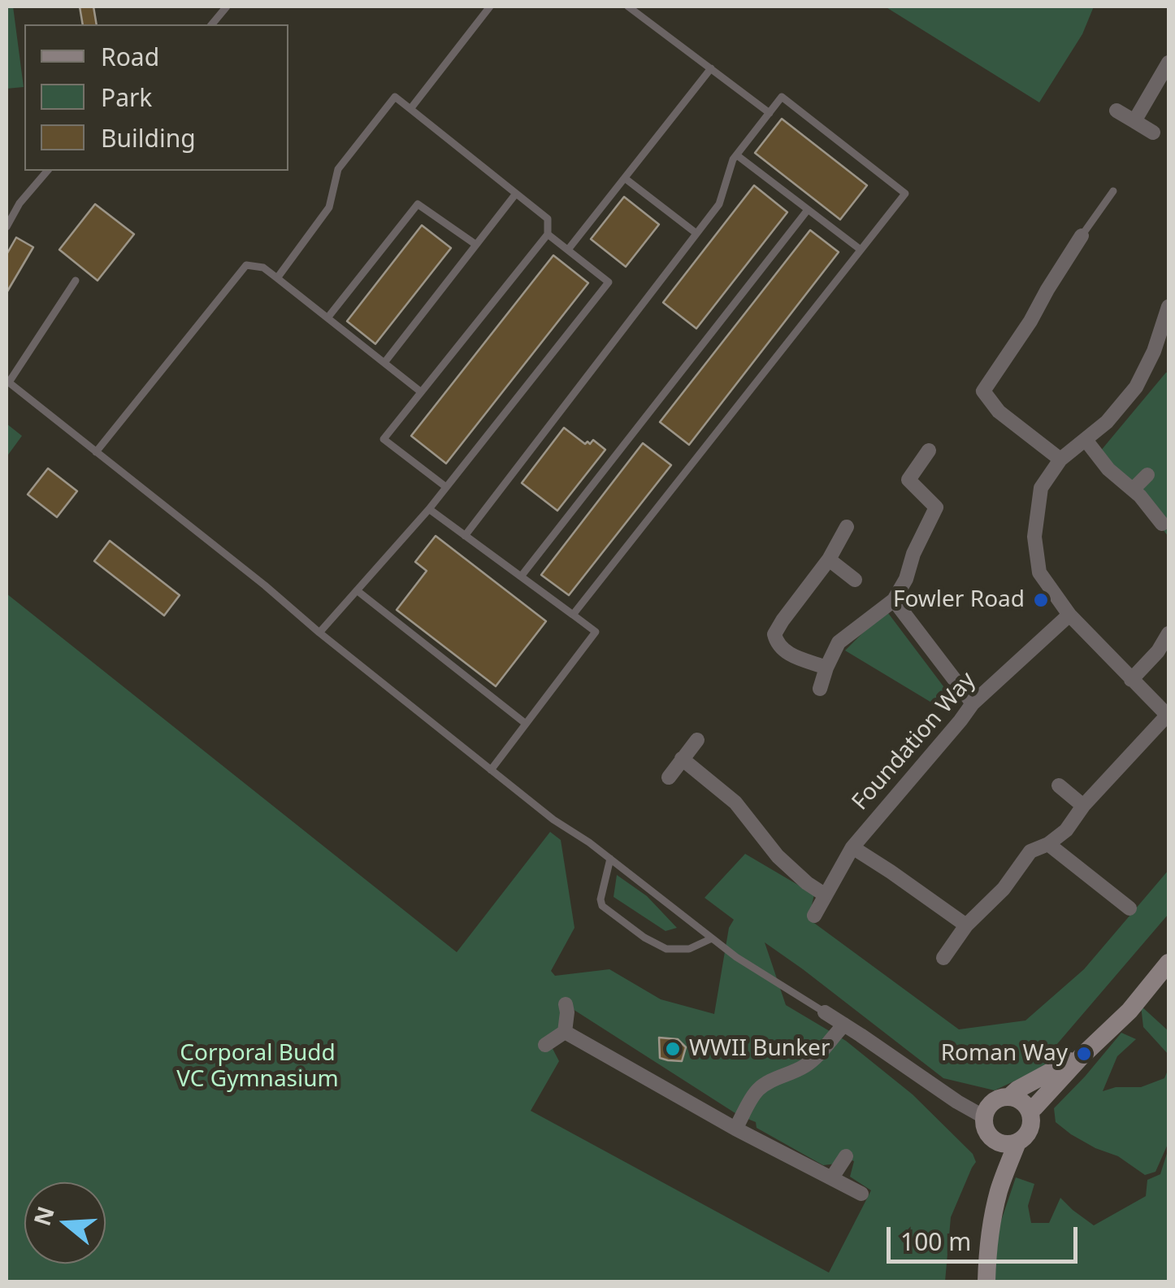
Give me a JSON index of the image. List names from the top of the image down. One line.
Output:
{"streets":{"street":["Foundation Way"]},"parks":["Corporal Budd VC Gymnasium"],"places":["Fowler Road","WWII Bunker","Roman Way"],"legend":["Road","Park","Building"],"scale_bar":"100 m","north":"left"}
